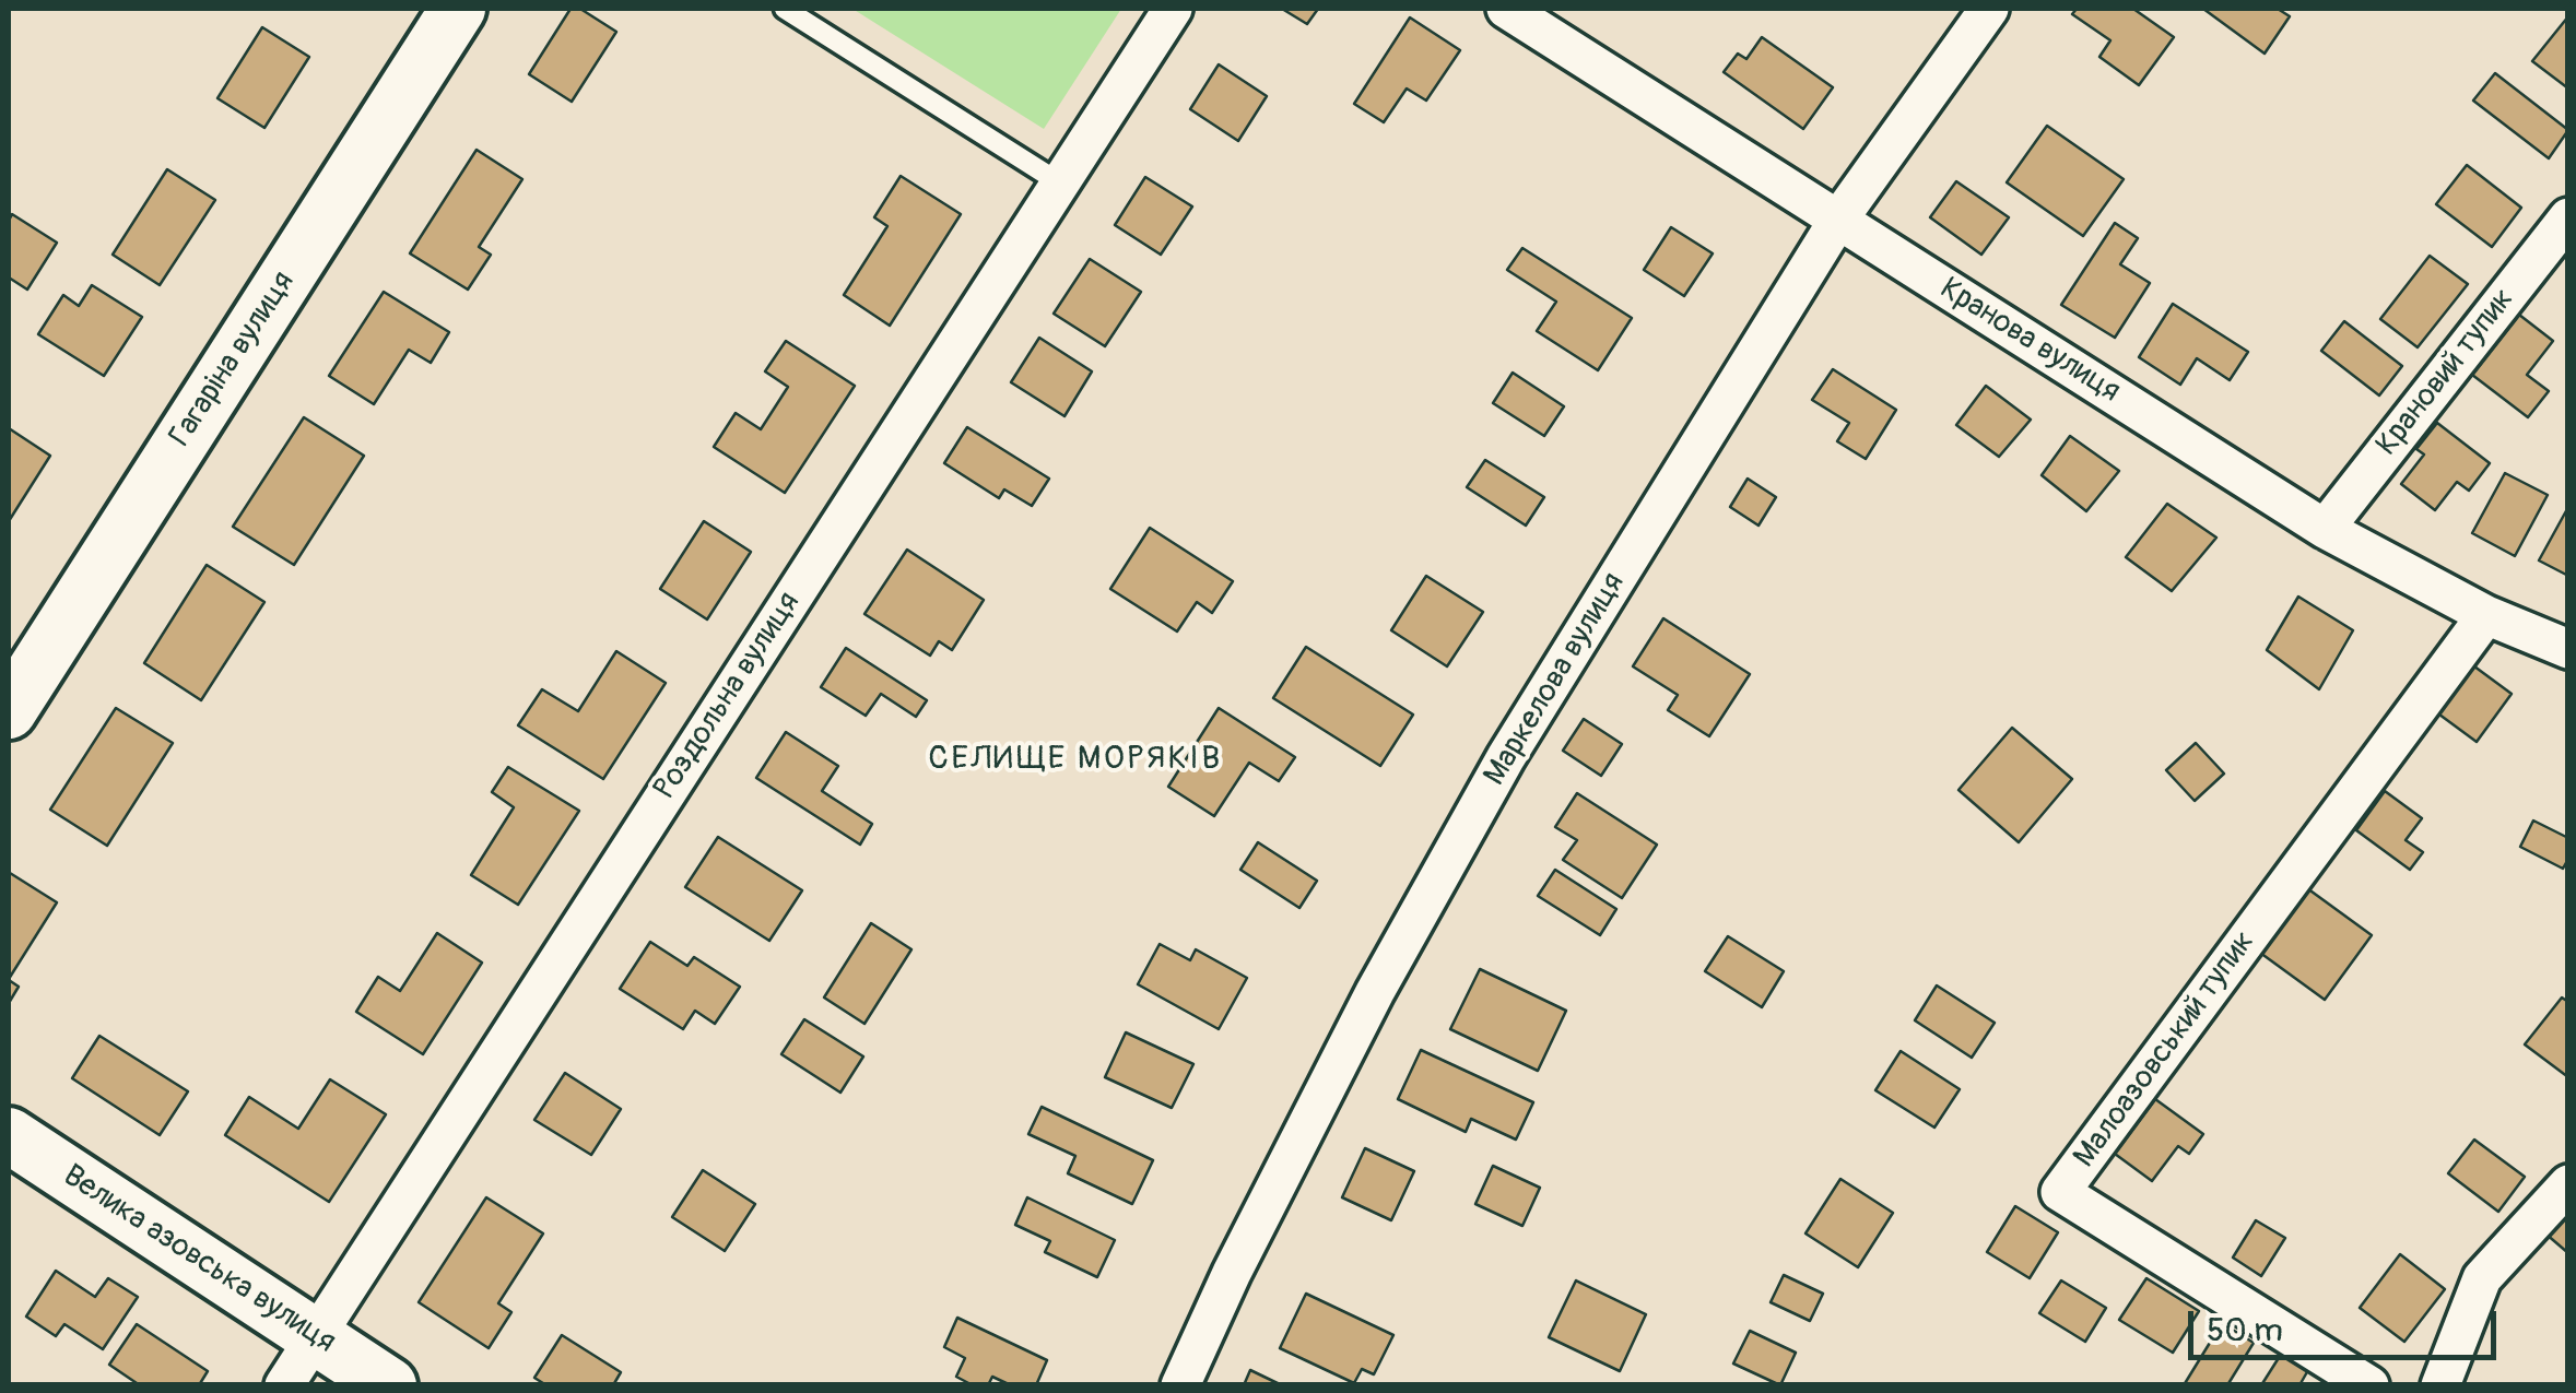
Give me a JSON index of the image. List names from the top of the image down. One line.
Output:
{"streets":{"street":["Кранова вулиця","Гагаріна вулиця","Крановий тупик","Маркелова вулиця","Роздольна вулиця","Малоазовський тупик","Велика азовська вулиця"]},"crossings":[["Кранова вулиця","Крановий тупик"],["Кранова вулиця","Маркелова вулиця"],["Кранова вулиця","Малоазовський тупик"],["Роздольна вулиця","Велика азовська вулиця"]],"districts":["СЕЛИЩЕ МОРЯКІВ"],"scale_bar":"50 m"}
